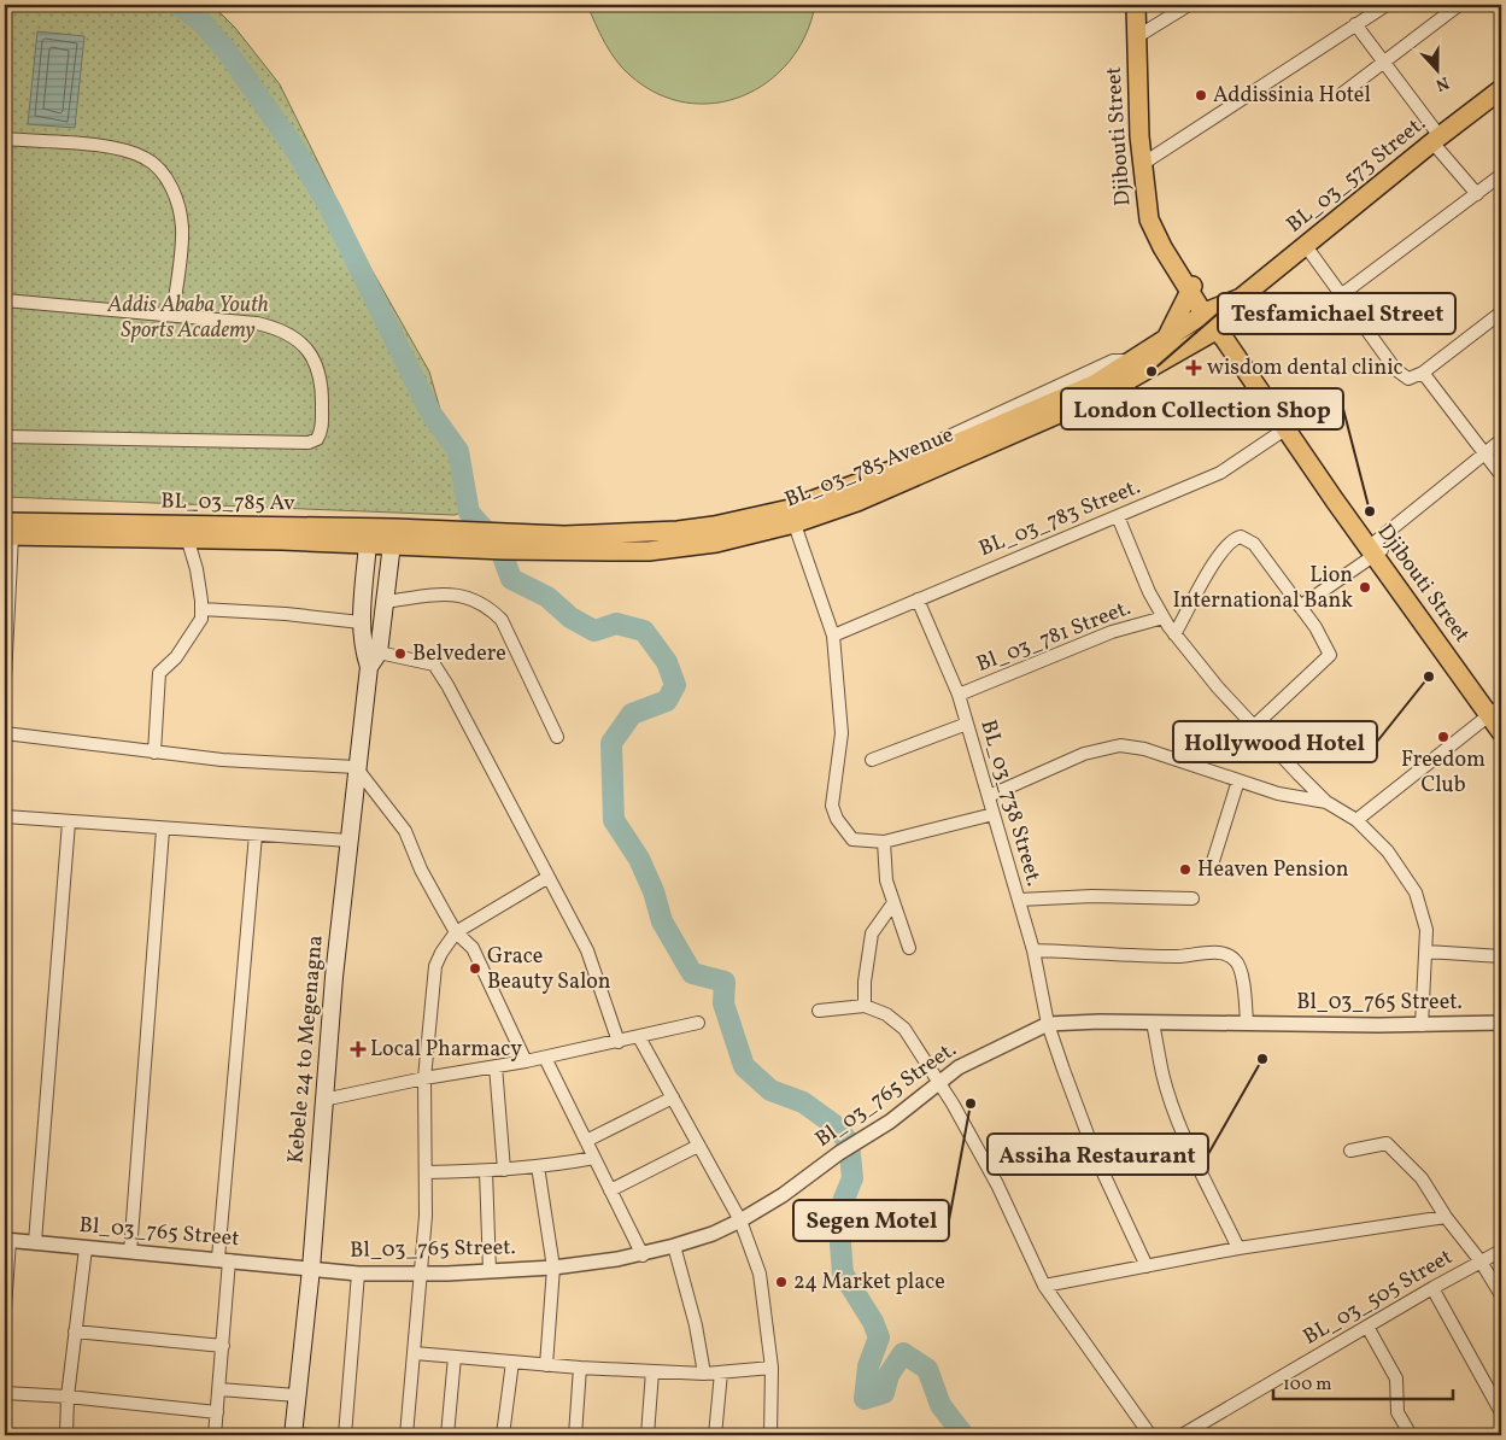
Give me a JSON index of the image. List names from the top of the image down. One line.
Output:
{"streets":{"main road":["Djibouti Street","BL_03_573 Street.","BL_03_785 Avenue","BL_03_785 Av","Kebele 24 to Megenagna"],"street":["BL_03_783 Street.","Bl_03_781 Street.","BL_03_738 Street.","Bl_03_765 Street.","Bl_03_765 Street","BL_03_505 Street"]},"crossings":[["Djibouti Street","BL_03_785 Avenue"],["Djibouti Street","BL_03_783 Street."],["BL_03_573 Street.","BL_03_785 Avenue"],["BL_03_785 Avenue","BL_03_785 Av"],["BL_03_783 Street.","BL_03_738 Street."],["Bl_03_781 Street.","BL_03_738 Street."],["BL_03_738 Street.","Bl_03_765 Street."],["Bl_03_765 Street.","Kebele 24 to Megenagna"],["Bl_03_765 Street.","Bl_03_765 Street"],["Kebele 24 to Megenagna","Bl_03_765 Street"]],"parks":["Addis Ababa Youth Sports Academy"],"places":{"other":["Addissinia Hotel","Tesfamichael Street","London Collection Shop","Lion International Bank","Belvedere","Hollywood Hotel","Freedom Club","Heaven Pension","Grace Beauty Salon","Assiha Restaurant","Segen Motel","24 Market place"],"health":["wisdom dental clinic","Local Pharmacy"]},"scale_bar":"100 m","north":"bottom"}
